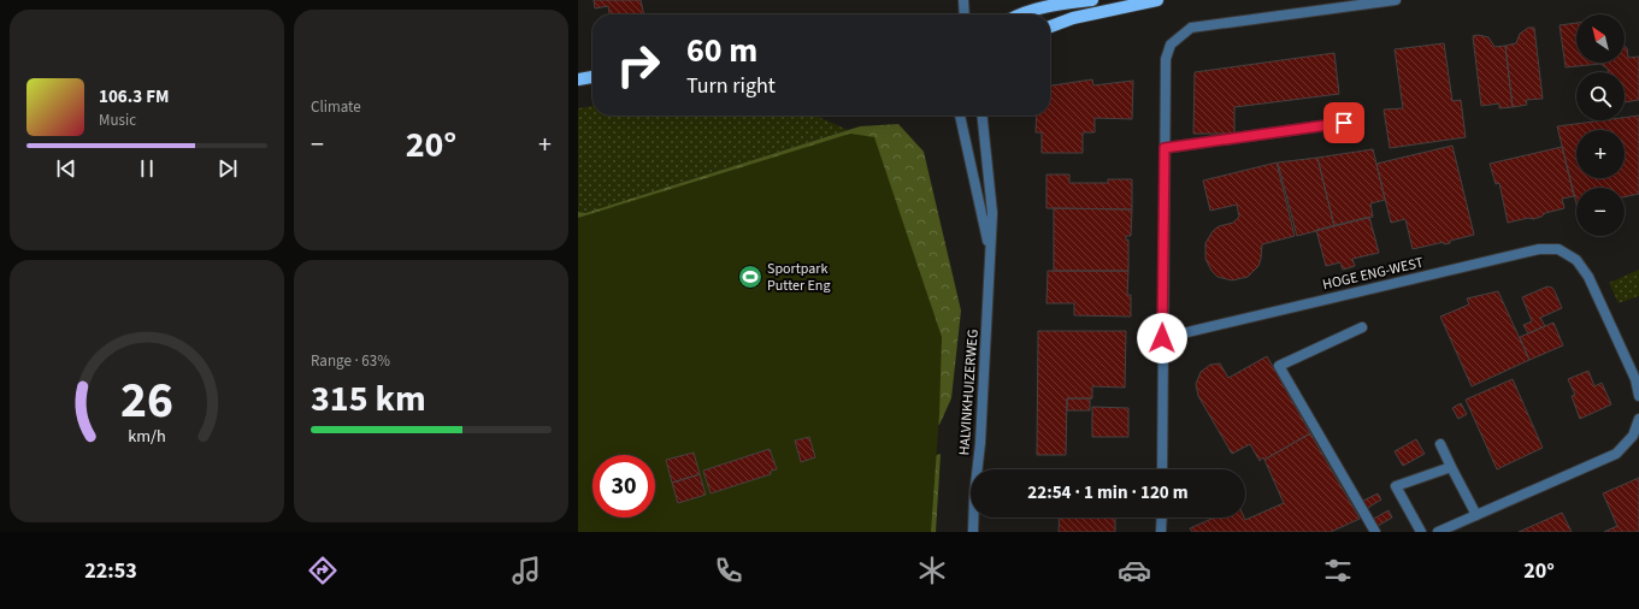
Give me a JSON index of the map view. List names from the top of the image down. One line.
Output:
{"streets":{"street":["HOGE ENG-WEST","HALVINKHUIZERWEG"]},"places":{"sports":["Sportpark Putter Eng"]},"north":"top left","page":{"tile":["Climate",["Range · 63%","315 km"]],"map_buttons":["+","−"],"turn":["60 m","Turn right"],"song":["106.3 FM","Music"],"heat":["−","20°","+"],"limit":"30","trip":"22:54 · 1 min · 120 m","tabs":["22:53","20°"],"gauge":["26","km/h"]}}
